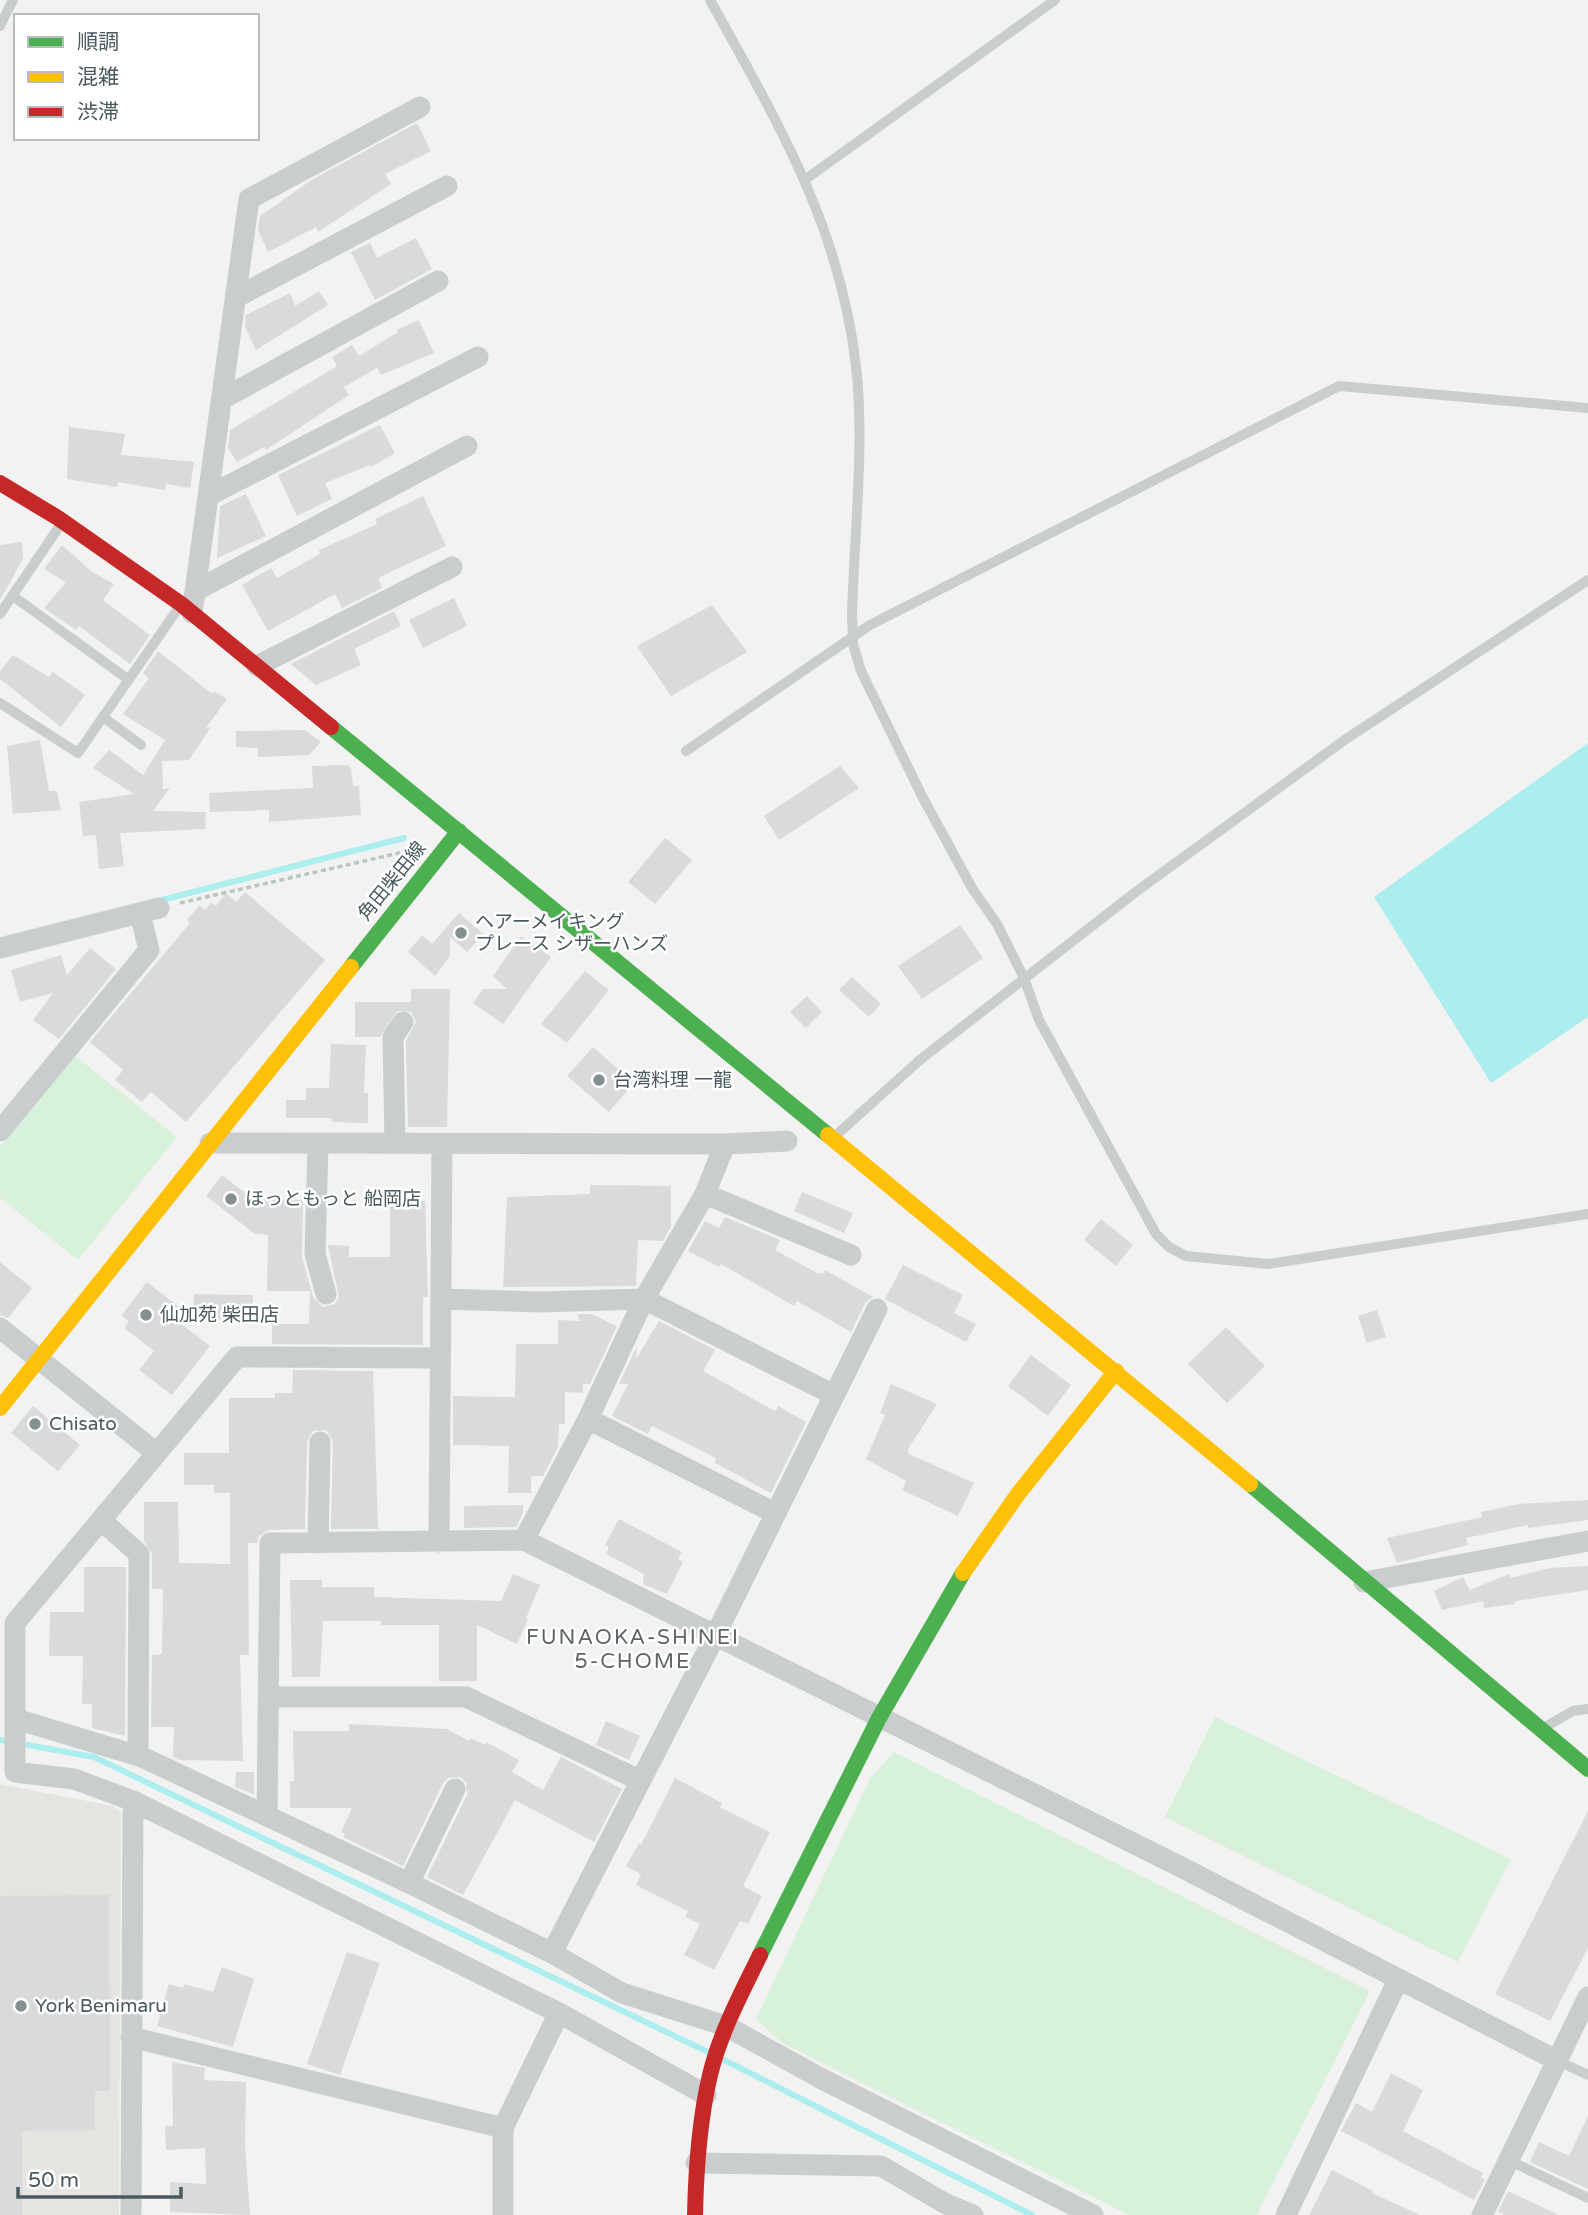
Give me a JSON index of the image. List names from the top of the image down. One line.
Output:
{"streets":{"street":["角田柴田線"]},"districts":["FUNAOKA-SHINEI 5-CHOME"],"places":["ヘアーメイキング プレース シザーハンズ","台湾料理 一龍","ほっともっと 船岡店","仙加苑 柴田店","Chisato","York Benimaru"],"legend":["順調","混雑","渋滞"],"scale_bar":"50 m"}
